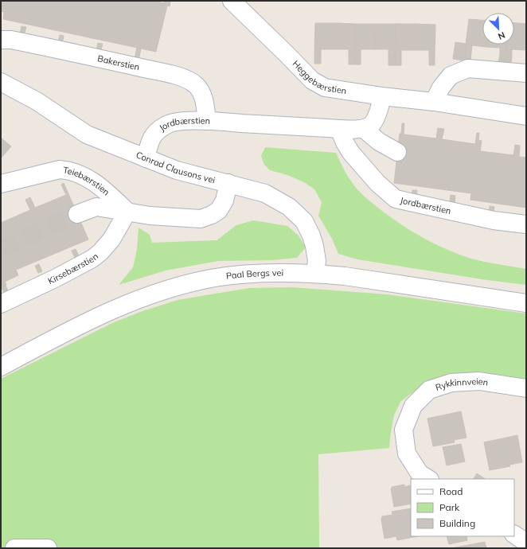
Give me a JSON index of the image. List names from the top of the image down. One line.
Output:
{"streets":{"street":["Bakerstien","Heggebærstien","Jordbærstien","Conrad Clausons vei","Teiebærstien","Kirsebærstien","Paal Bergs vei","Rykkinnveien"]},"crossings":[["Bakerstien","Jordbærstien"],["Jordbærstien","Conrad Clausons vei"],["Conrad Clausons vei","Paal Bergs vei"],["Teiebærstien","Kirsebærstien"]],"legend":["Road","Park","Building"],"north":"bottom right"}
